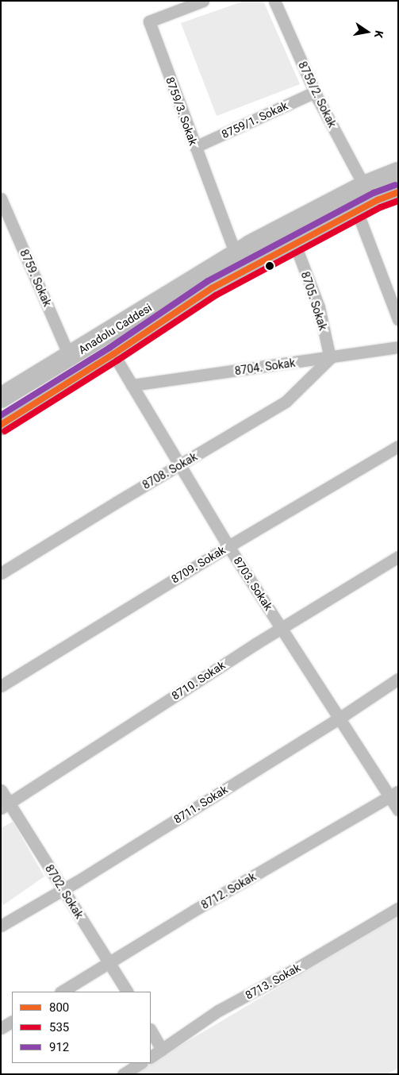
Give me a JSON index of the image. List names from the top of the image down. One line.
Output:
{"streets":{"highway":["Anadolu Caddesi"],"street":["8759/2. Sokak","8759/3. Sokak","8759/1. Sokak","8759. Sokak","8705. Sokak","8704. Sokak","8708. Sokak","8709. Sokak","8703. Sokak","8710. Sokak","8711. Sokak","8712. Sokak","8702. Sokak","8713. Sokak"]},"crossings":[["8759/2. Sokak","8759/1. Sokak"],["8759/2. Sokak","Anadolu Caddesi"],["8759/3. Sokak","8759/1. Sokak"],["8759/3. Sokak","Anadolu Caddesi"],["8759. Sokak","Anadolu Caddesi"],["8705. Sokak","Anadolu Caddesi"],["8705. Sokak","8704. Sokak"],["8705. Sokak","8708. Sokak"],["Anadolu Caddesi","8703. Sokak"],["8704. Sokak","8708. Sokak"],["8704. Sokak","8703. Sokak"],["8708. Sokak","8703. Sokak"],["8709. Sokak","8703. Sokak"],["8703. Sokak","8710. Sokak"],["8703. Sokak","8711. Sokak"],["8703. Sokak","8712. Sokak"],["8710. Sokak","8702. Sokak"],["8711. Sokak","8702. Sokak"],["8712. Sokak","8702. Sokak"]],"lines":["transit line 912","transit line 800","transit line 535"],"legend":["800","535","912"],"north":"right"}
